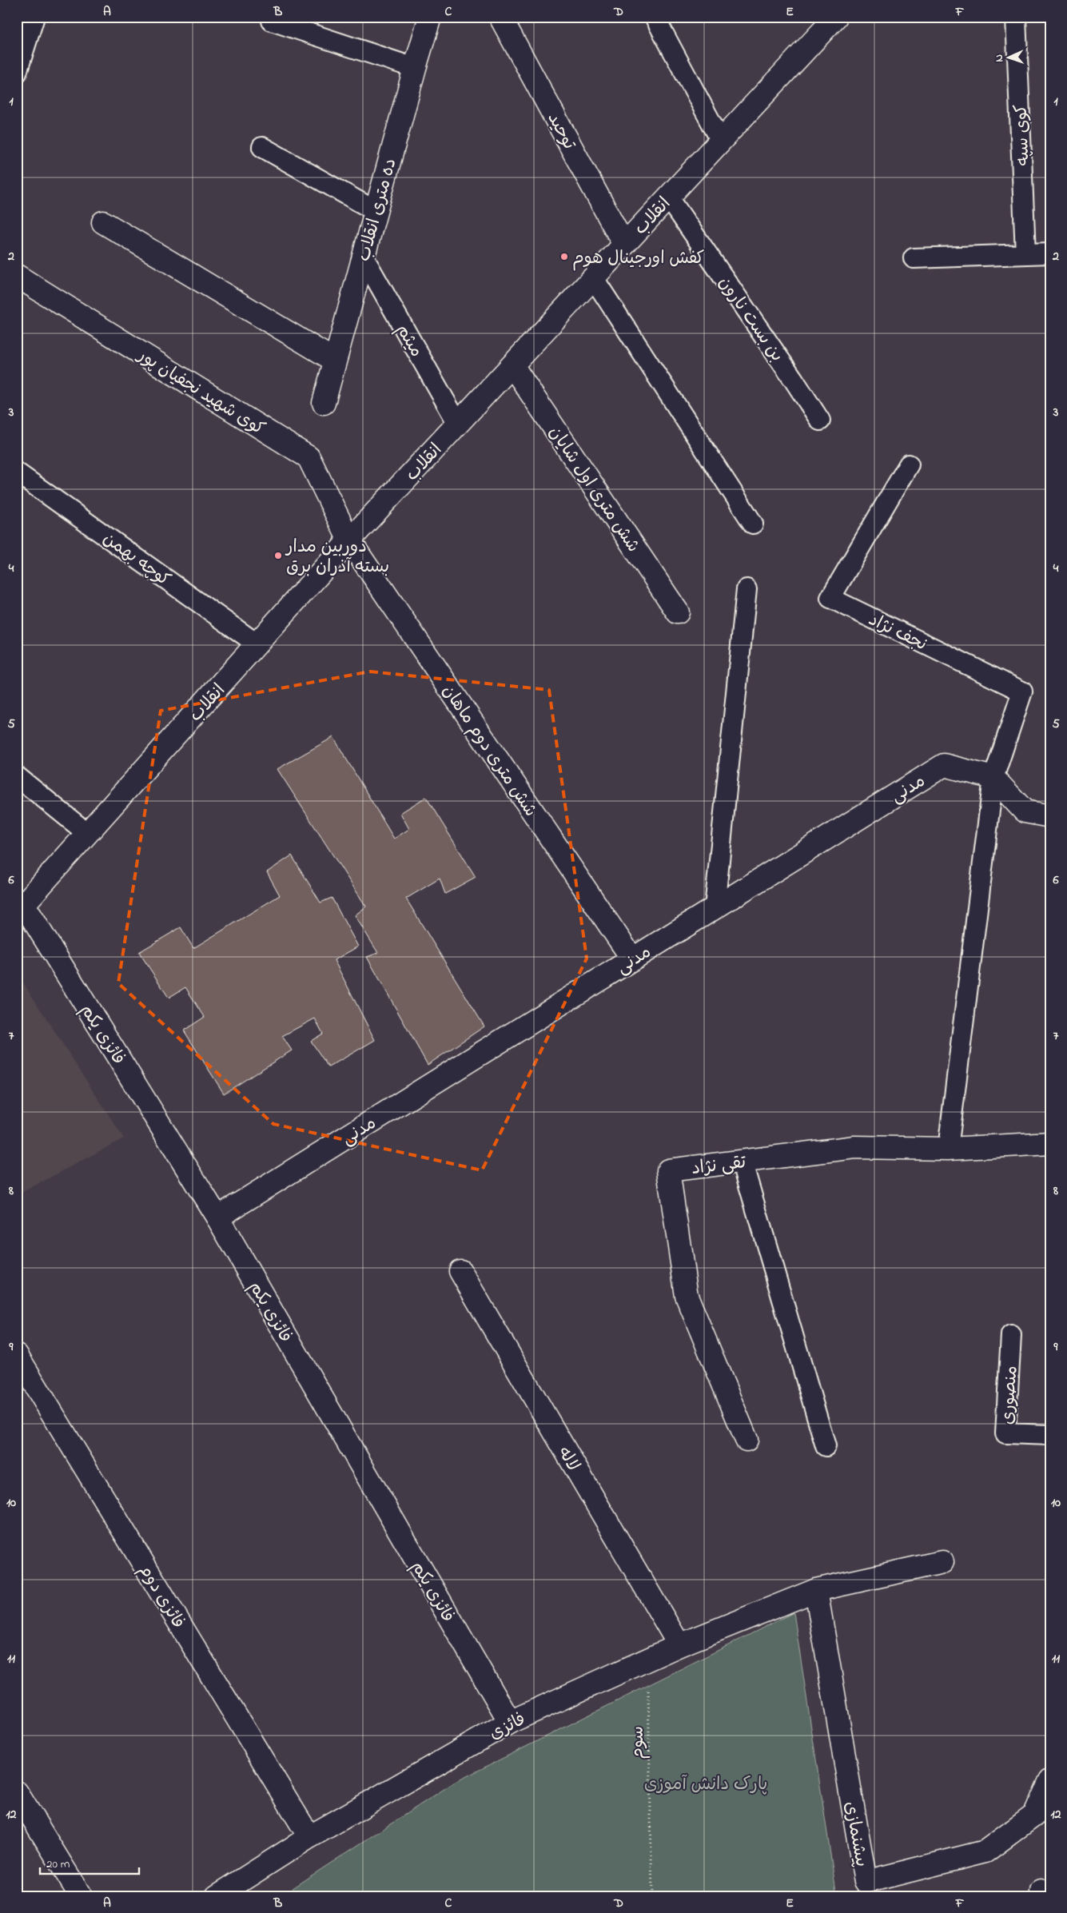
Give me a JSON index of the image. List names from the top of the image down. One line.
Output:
{"streets":{"street":["توحید","ده متری انقلاب","انقلاب","کوی شهید نجفیان پور","شش متری اول شایان","شش متری دوم ماهان","مدنی","فائزی یکم","تقی نژاد","لاله","فائزی دوم","فائزی","پیشنمازی"],"lane":["کوی سپه","بن بست نارون","میثم","کوچه بهمن","نجف نژاد","منصوری"],"path":["سوم"]},"crossings":[["توحید","انقلاب"],["ده متری انقلاب","میثم"],["انقلاب","بن بست نارون"],["انقلاب","میثم"],["انقلاب","کوی شهید نجفیان پور"],["انقلاب","شش متری اول شایان"],["انقلاب","کوچه بهمن"],["انقلاب","شش متری دوم ماهان"],["انقلاب","فائزی یکم"],["کوی شهید نجفیان پور","شش متری دوم ماهان"],["نجف نژاد","مدنی"],["شش متری دوم ماهان","مدنی"],["مدنی","فائزی یکم"],["فائزی یکم","فائزی"],["لاله","فائزی"],["فائزی دوم","فائزی"],["فائزی","سوم"],["فائزی","پیشنمازی"]],"parks":["پارک دانش آموزی"],"places":["کفش اورجینال هوم","دوربین مدار بسته آذران برق"],"scale_bar":"20 m","north":"left","grid":{"columns":["A","B","C","D","E","F"],"rows":["1","2","3","4","5","6","7","8","9","10","11","12"]}}
